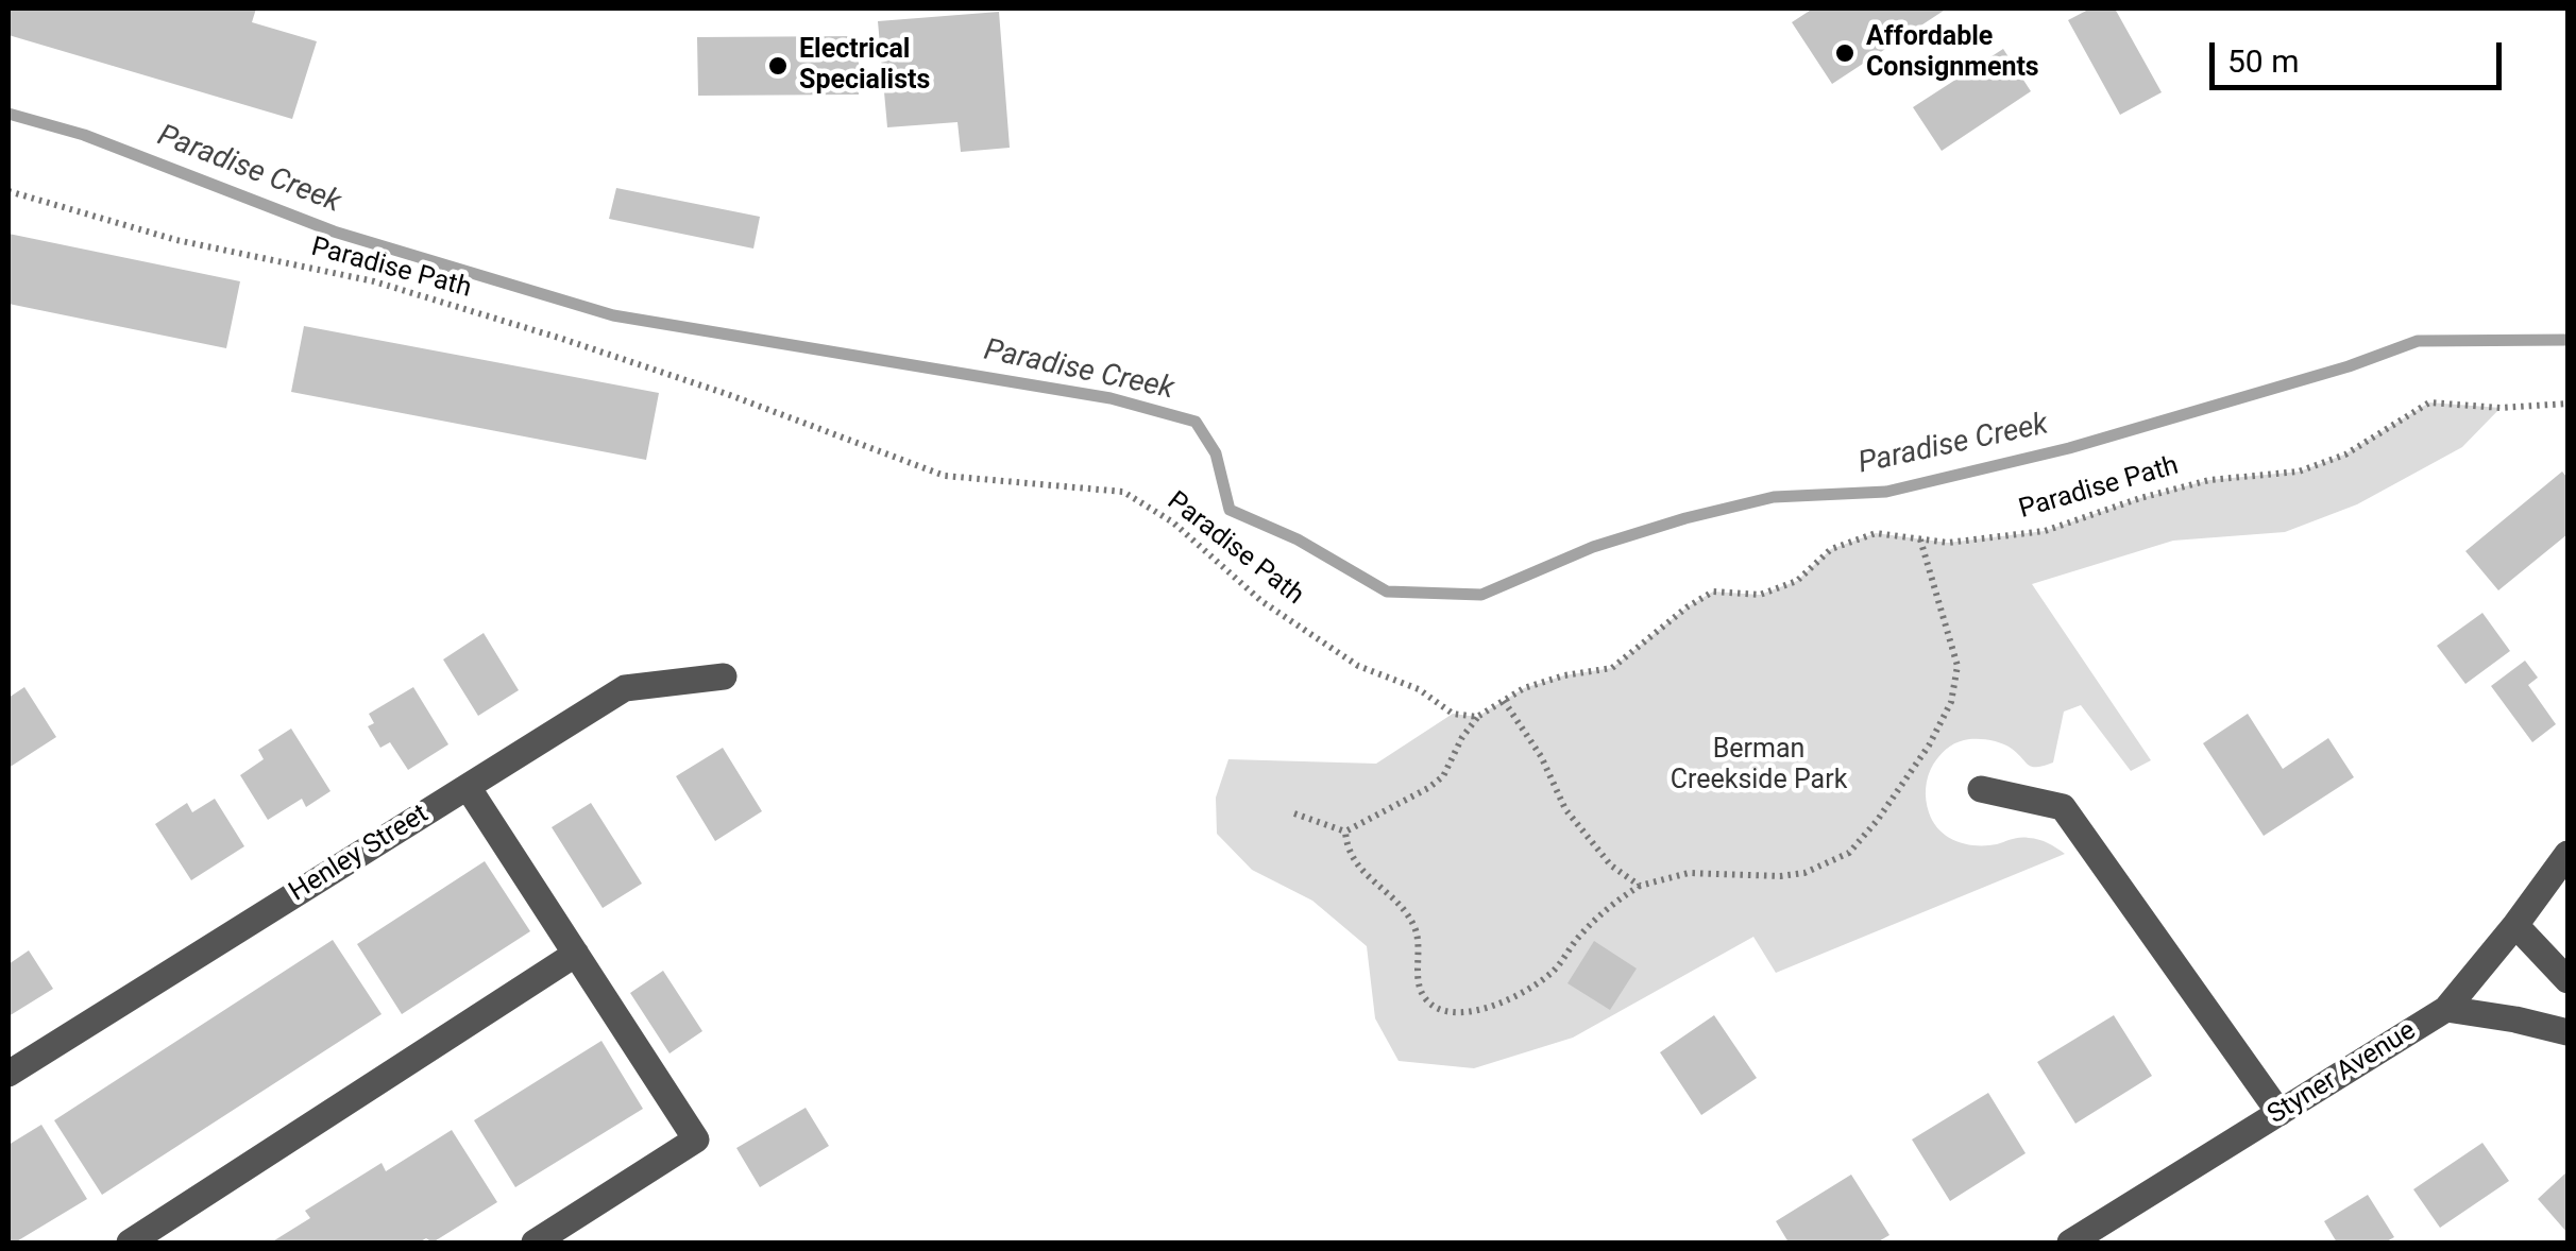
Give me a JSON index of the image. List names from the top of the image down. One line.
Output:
{"streets":{"street":["Henley Street","Styner Avenue"],"path":["Paradise Path"]},"water":["Paradise Creek"],"parks":["Berman Creekside Park"],"places":["Affordable Consignments","Electrical Specialists"],"scale_bar":"50 m"}
